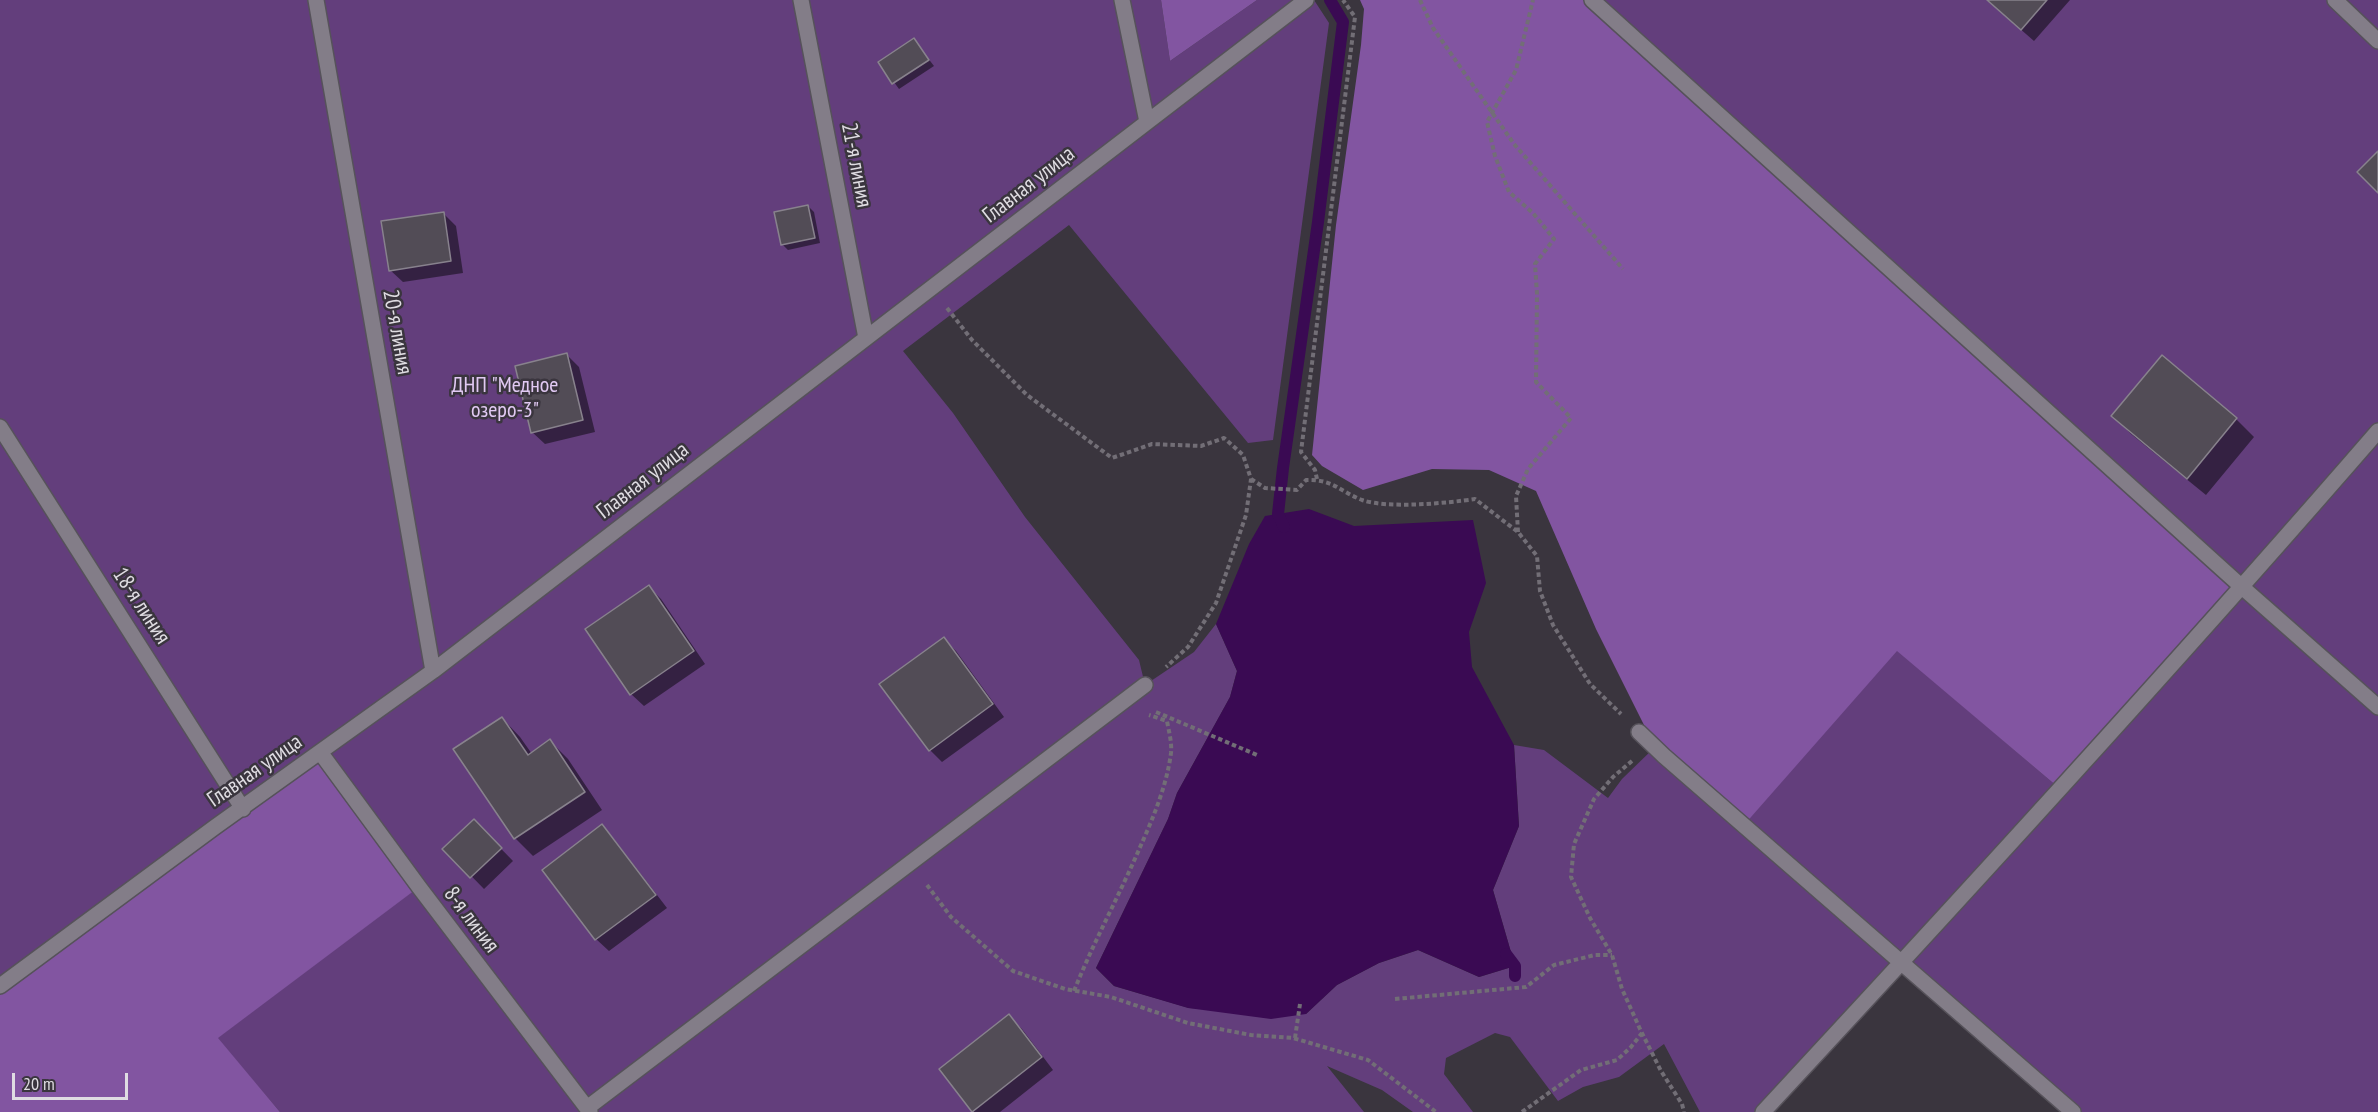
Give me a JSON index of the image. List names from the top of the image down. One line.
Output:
{"streets":{"street":["21-я линия","Главная улица","20-я линия","18-я линия","8-я линия"]},"crossings":[["21-я линия","Главная улица"],["Главная улица","20-я линия"],["Главная улица","18-я линия"],["Главная улица","8-я линия"]],"parks":["ДНП \"Медное озеро-3\""],"scale_bar":"20 m"}
